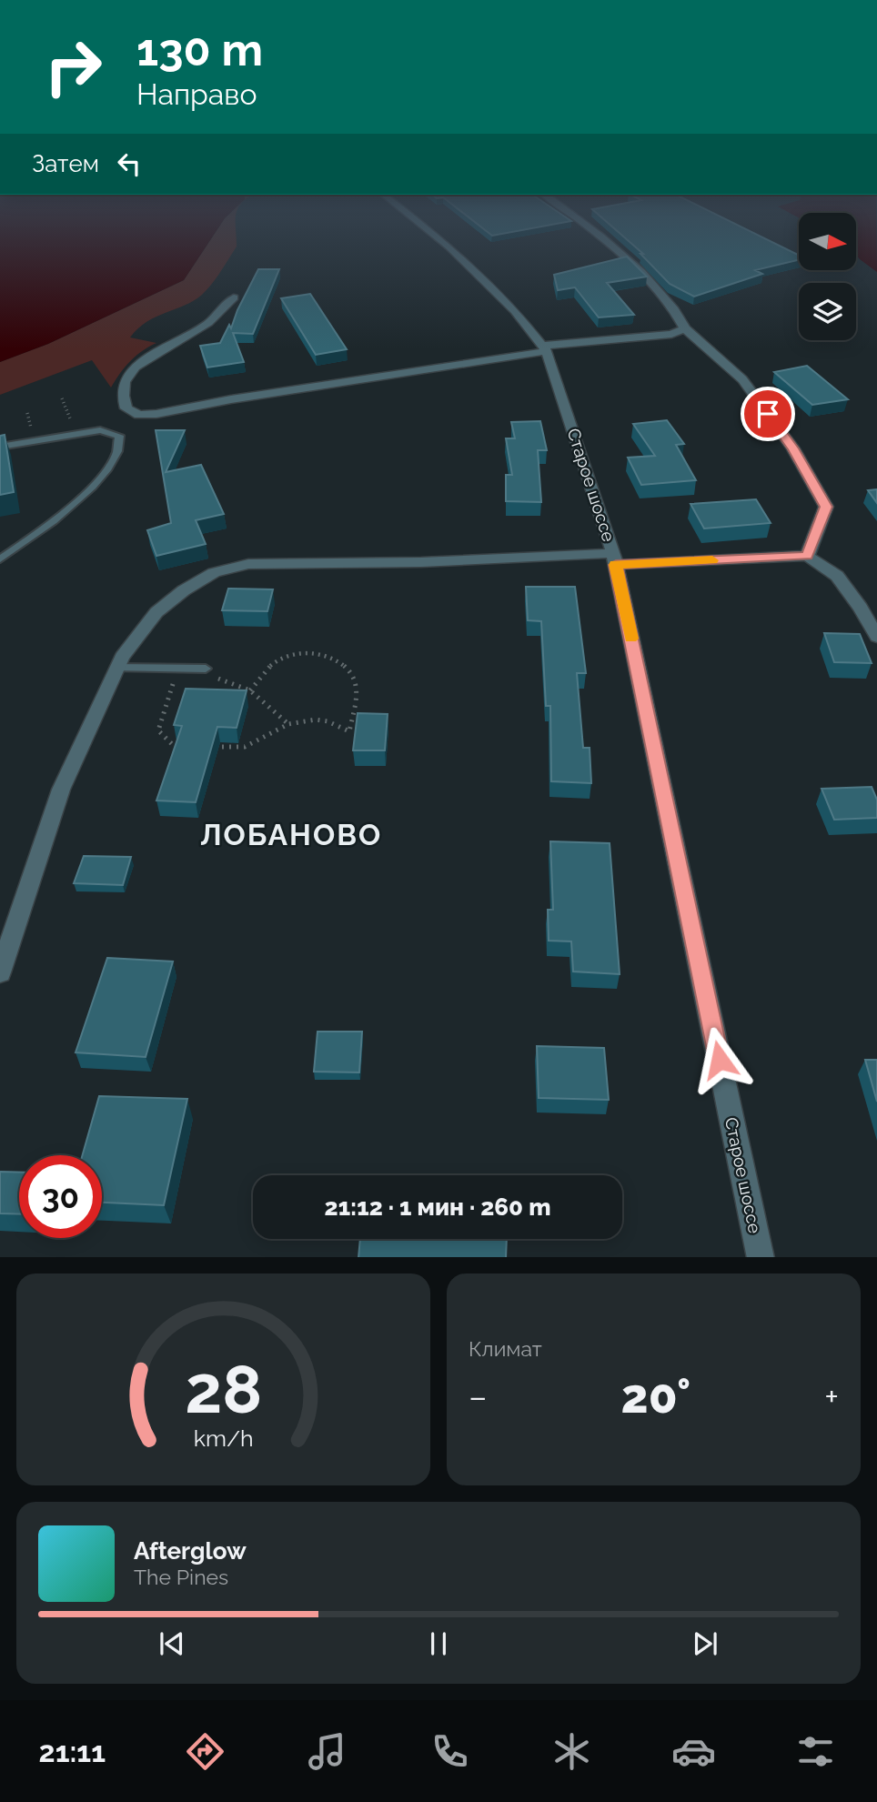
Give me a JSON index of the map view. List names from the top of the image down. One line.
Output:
{"streets":{"street":["Старое шоссе"]},"districts":["ЛОБАНОВО"],"north":"right","page":{"turn":["130 m","Направо"],"then":"Затем","limit":"30","trip":"21:12 · 1 мин · 260 m","tile":"Климат","heat":["−","20°","+"],"song":["Afterglow","The Pines"],"tabs":"21:11","gauge":["28","km/h"]}}
